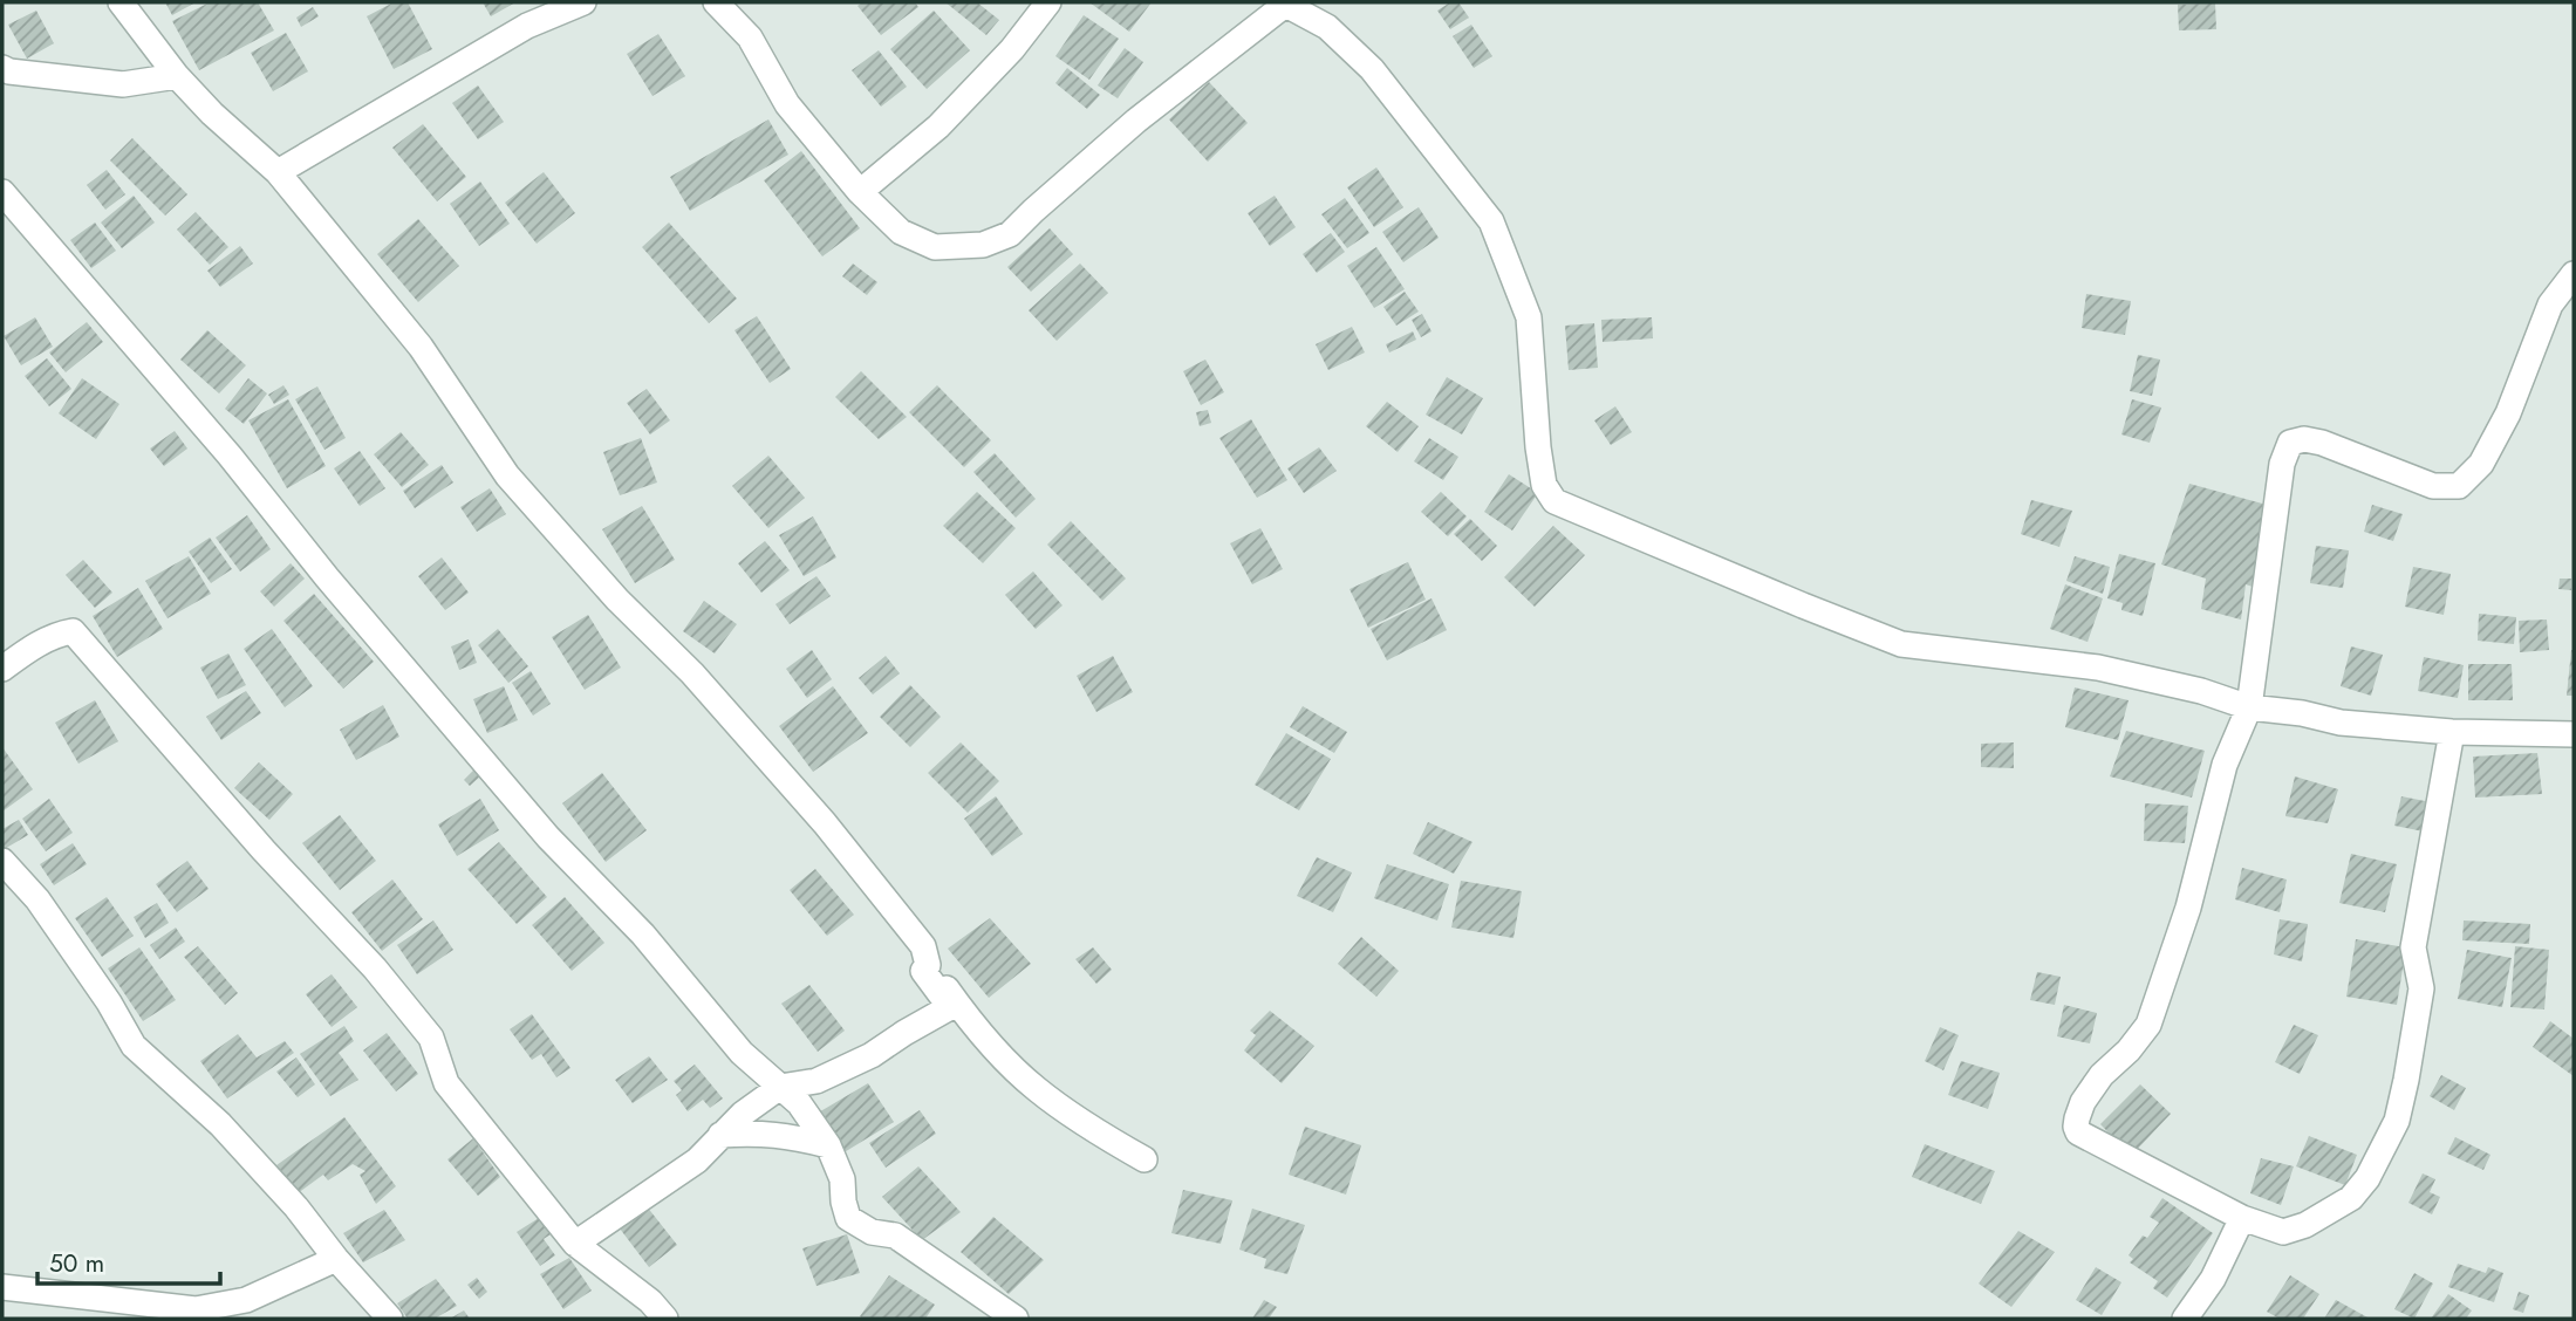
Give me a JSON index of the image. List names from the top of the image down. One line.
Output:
{"scale_bar":"50 m"}
